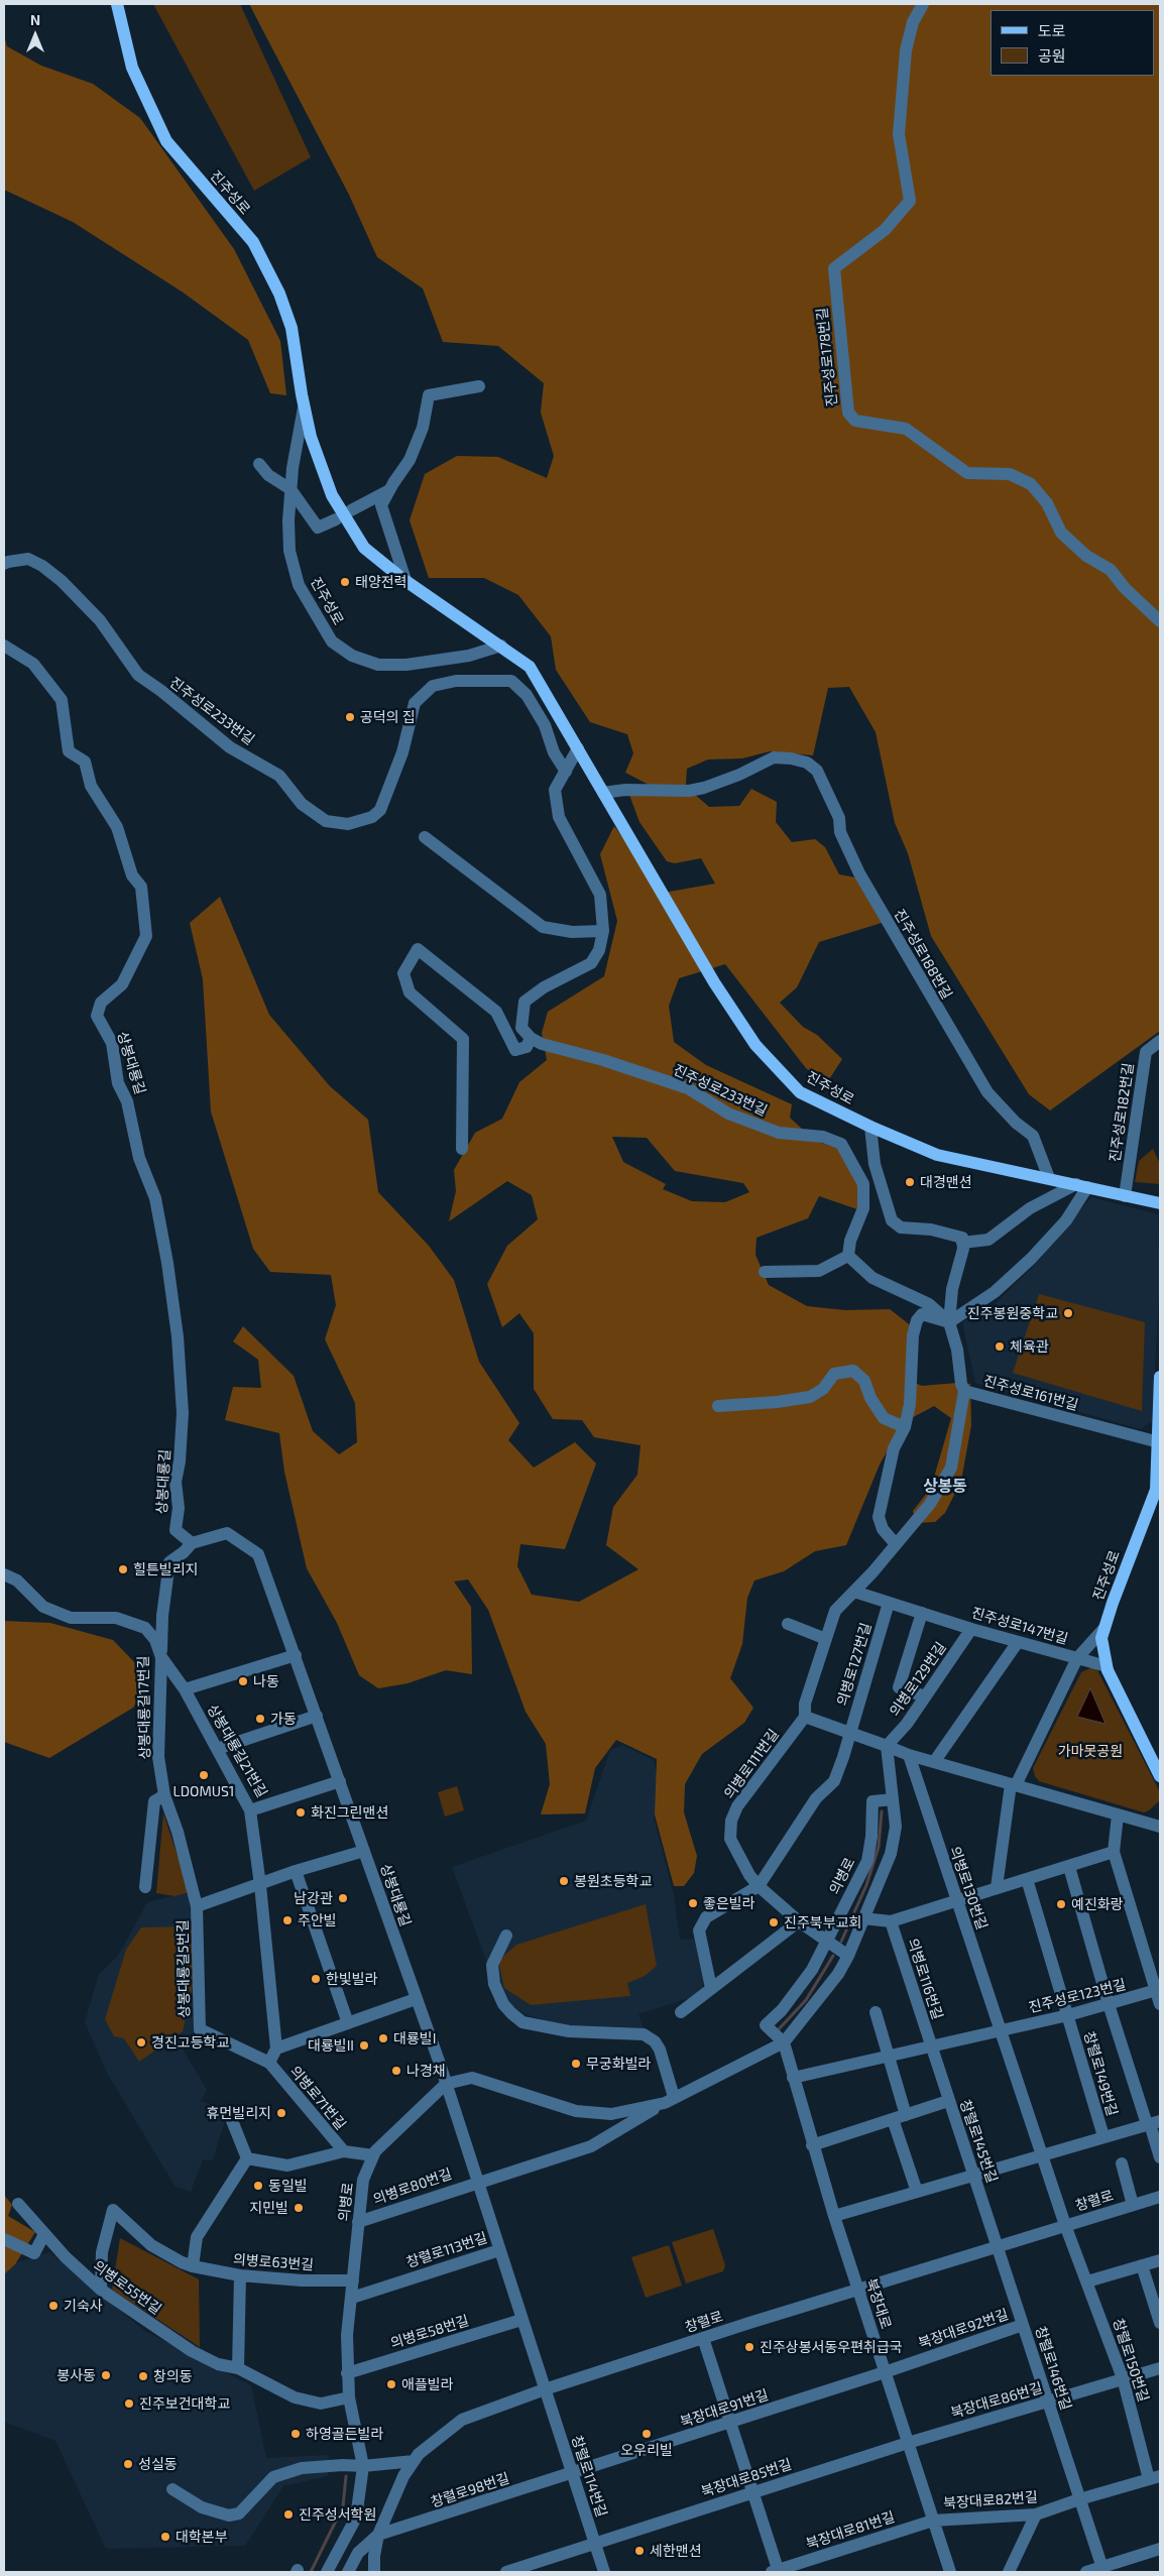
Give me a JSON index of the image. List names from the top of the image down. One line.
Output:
{"streets":{"main road":["진주성로"],"street":["진주성로178번길","진주성로233번길","진주성로188번길","상봉대룡길","진주성로182번길","진주성로161번길","진주성로147번길","의병로127번길","의병로129번길","상봉대룡길17번길","상봉대룡길21번길","의병로111번길","의병로","의병로130번길","상봉대룡길5번길","의병로116번길","진주성로123번길","창렬로149번길","의병로71번길","창렬로145번길","의병로80번길","창렬로","창렬로113번길","의병로63번길","의병로55번길","북장대로","북장대로92번길","의병로58번길","창렬로150번길","창렬로146번길","북장대로86번길","북장대로91번길","창렬로114번길","북장대로85번길","창렬로98번길","북장대로82번길","북장대로81번길"]},"crossings":[["진주성로","진주성로188번길"],["진주성로","진주성로182번길"],["진주성로","진주성로161번길"],["진주성로","진주성로147번길"],["상봉대룡길","상봉대룡길17번길"],["상봉대룡길","상봉대룡길21번길"],["상봉대룡길","의병로"],["진주성로147번길","의병로127번길"],["진주성로147번길","의병로129번길"],["상봉대룡길17번길","상봉대룡길21번길"],["상봉대룡길17번길","상봉대룡길5번길"],["의병로111번길","의병로"],["의병로","의병로71번길"],["의병로","의병로80번길"],["의병로","창렬로113번길"],["의병로","의병로63번길"],["의병로","의병로55번길"],["의병로","북장대로"],["의병로","의병로58번길"],["의병로130번길","진주성로123번길"],["상봉대룡길5번길","의병로71번길"],["의병로116번길","진주성로123번길"],["의병로116번길","창렬로145번길"],["진주성로123번길","창렬로149번길"],["진주성로123번길","창렬로145번길"],["진주성로123번길","북장대로"],["창렬로149번길","창렬로145번길"],["창렬로149번길","북장대로"],["창렬로145번길","창렬로"],["창렬로145번길","창렬로146번길"],["창렬로","창렬로113번길"],["창렬로","북장대로"],["창렬로","창렬로150번길"],["창렬로","창렬로146번길"],["창렬로","창렬로114번길"],["창렬로","창렬로98번길"],["창렬로113번길","의병로58번길"],["창렬로113번길","창렬로114번길"],["의병로63번길","의병로55번길"],["북장대로","북장대로92번길"],["북장대로","북장대로86번길"],["북장대로","북장대로91번길"],["북장대로","북장대로85번길"],["북장대로","북장대로82번길"],["북장대로","북장대로81번길"],["북장대로92번길","창렬로146번길"],["북장대로92번길","북장대로91번길"],["창렬로150번길","북장대로86번길"],["창렬로150번길","북장대로82번길"],["창렬로146번길","북장대로86번길"],["창렬로146번길","북장대로82번길"],["북장대로86번길","북장대로85번길"],["북장대로91번길","창렬로114번길"],["북장대로91번길","창렬로98번길"],["창렬로114번길","북장대로85번길"],["창렬로114번길","창렬로98번길"],["북장대로82번길","북장대로81번길"]],"districts":["상봉동"],"parks":["가마못공원"],"places":["태양전력","공덕의 집","대경맨션","진주봉원중학교","체육관","힐튼빌리지","나동","가동","LDOMUS1","화진그린맨션","봉원초등학교","남강관","좋은빌라","예진화랑","주안빌","진주북부교회","한빛빌라","대룡빌I","경진고등학교","대룡빌II","무궁화빌라","나경채","휴먼빌리지","동일빌","지민빌","기숙사","진주상봉서동우편취급국","봉사동","창의동","애플빌라","진주보건대학교","하영골든빌라","오우리빌","성실동","진주성서학원","대학본부","세한맨션"],"legend":["도로","공원"],"north":"top"}
